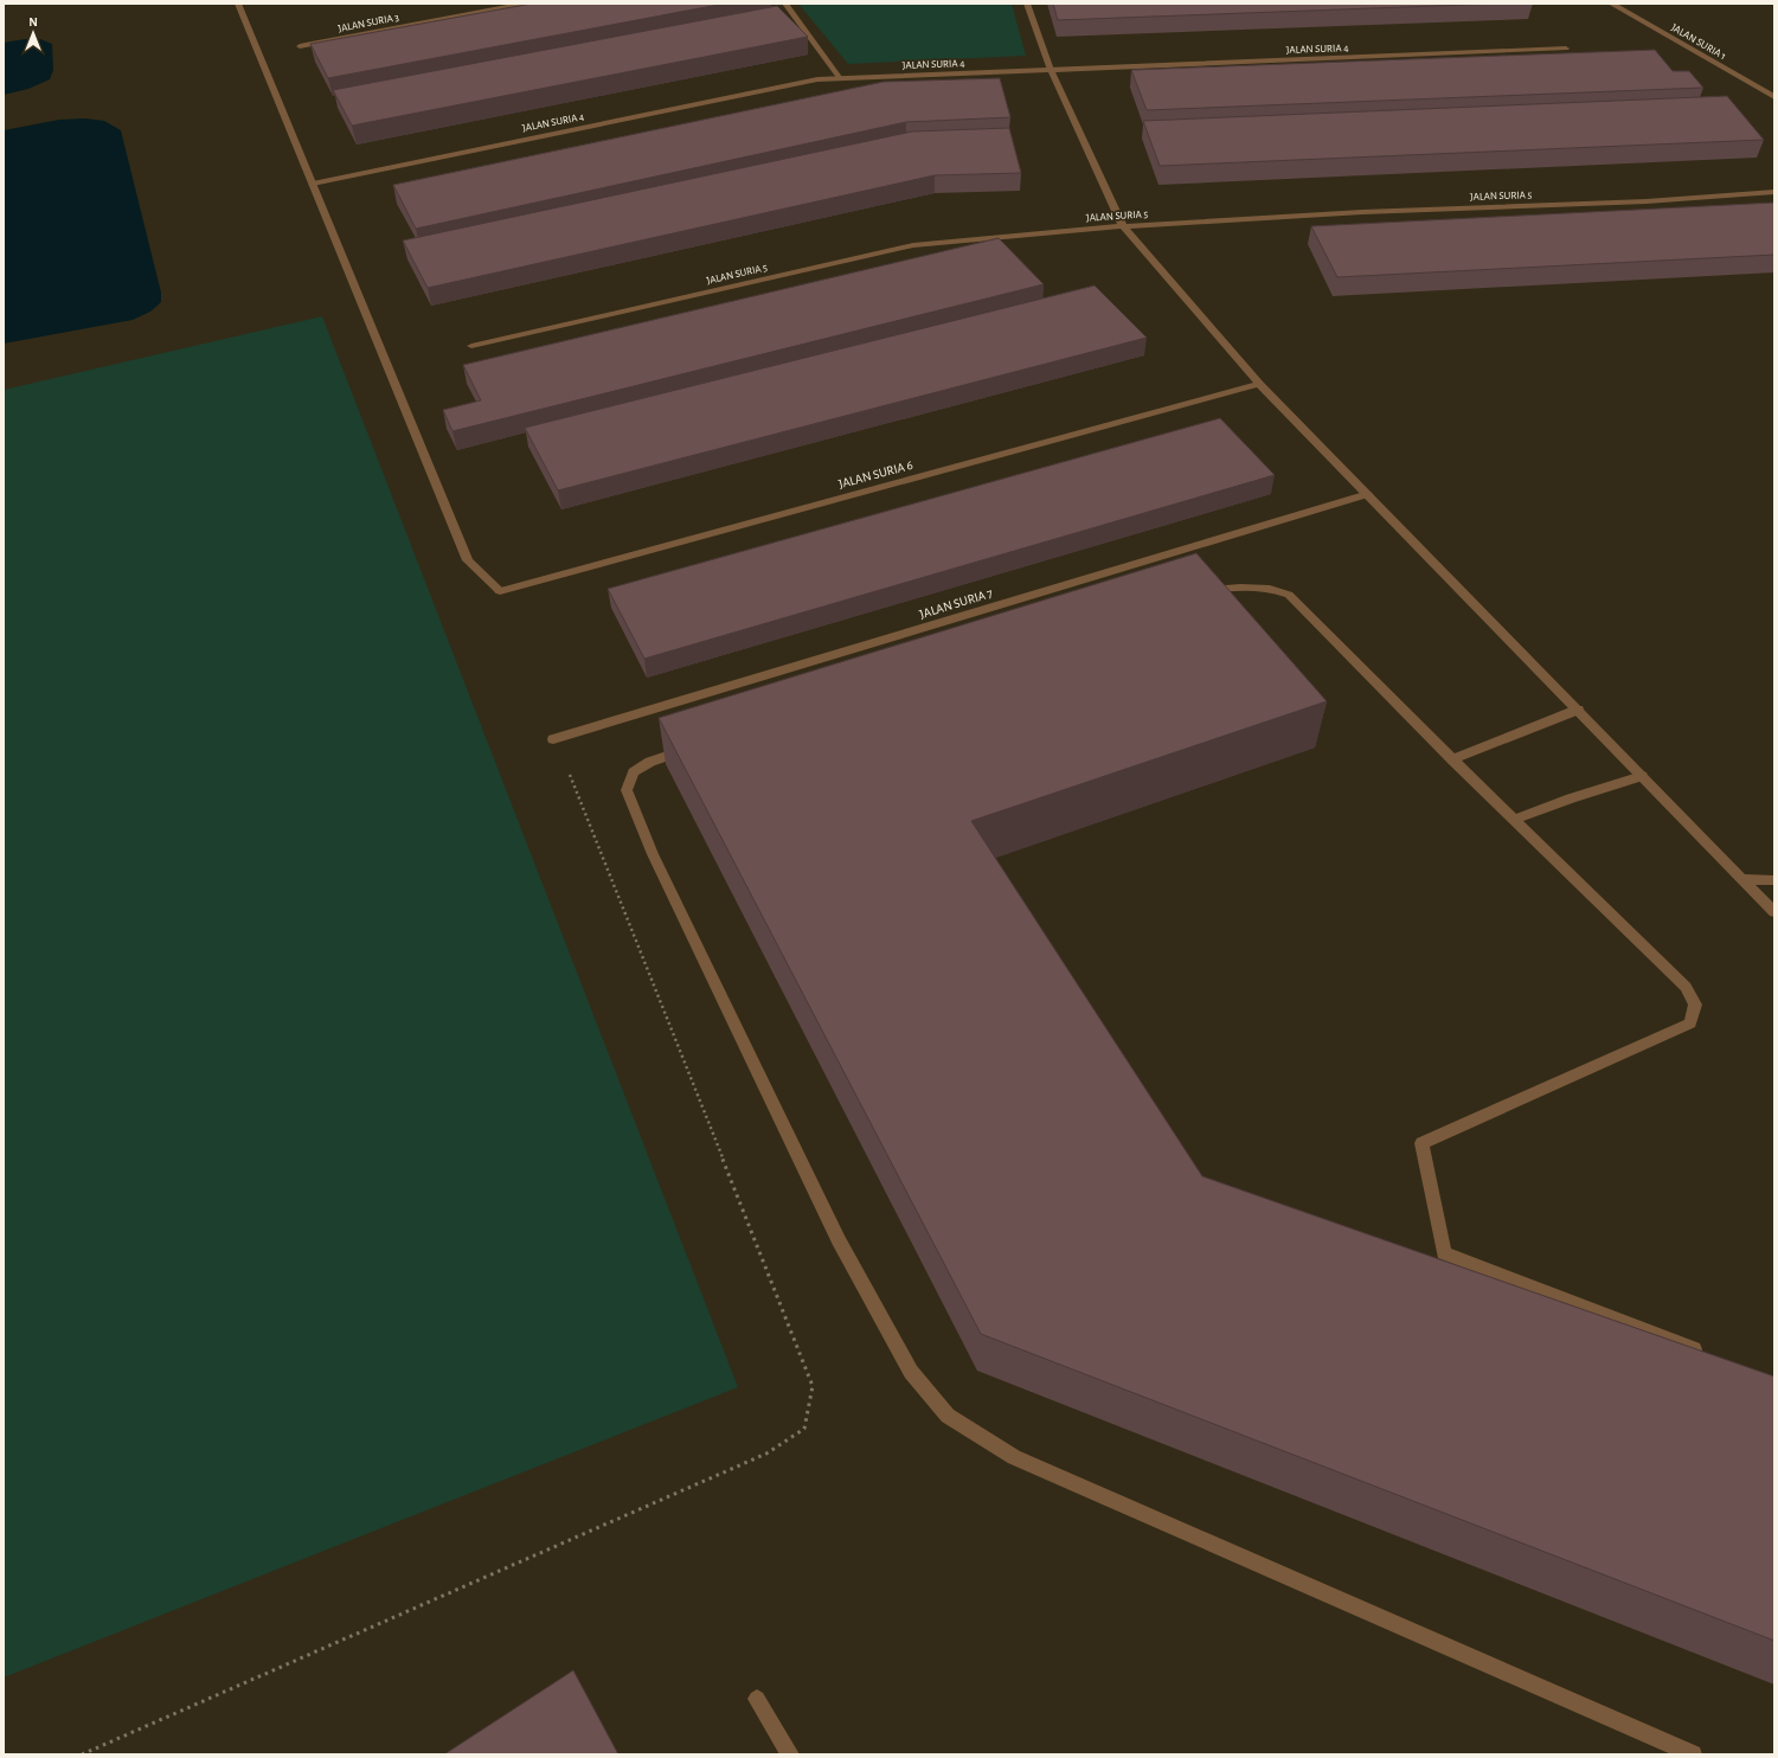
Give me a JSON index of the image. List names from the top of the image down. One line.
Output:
{"streets":{"street":["JALAN SURIA 3","JALAN SURIA 1","JALAN SURIA 4","JALAN SURIA 5","JALAN SURIA 6","JALAN SURIA 7"]},"crossings":[["JALAN SURIA 4","JALAN SURIA 6"]],"north":"top"}
